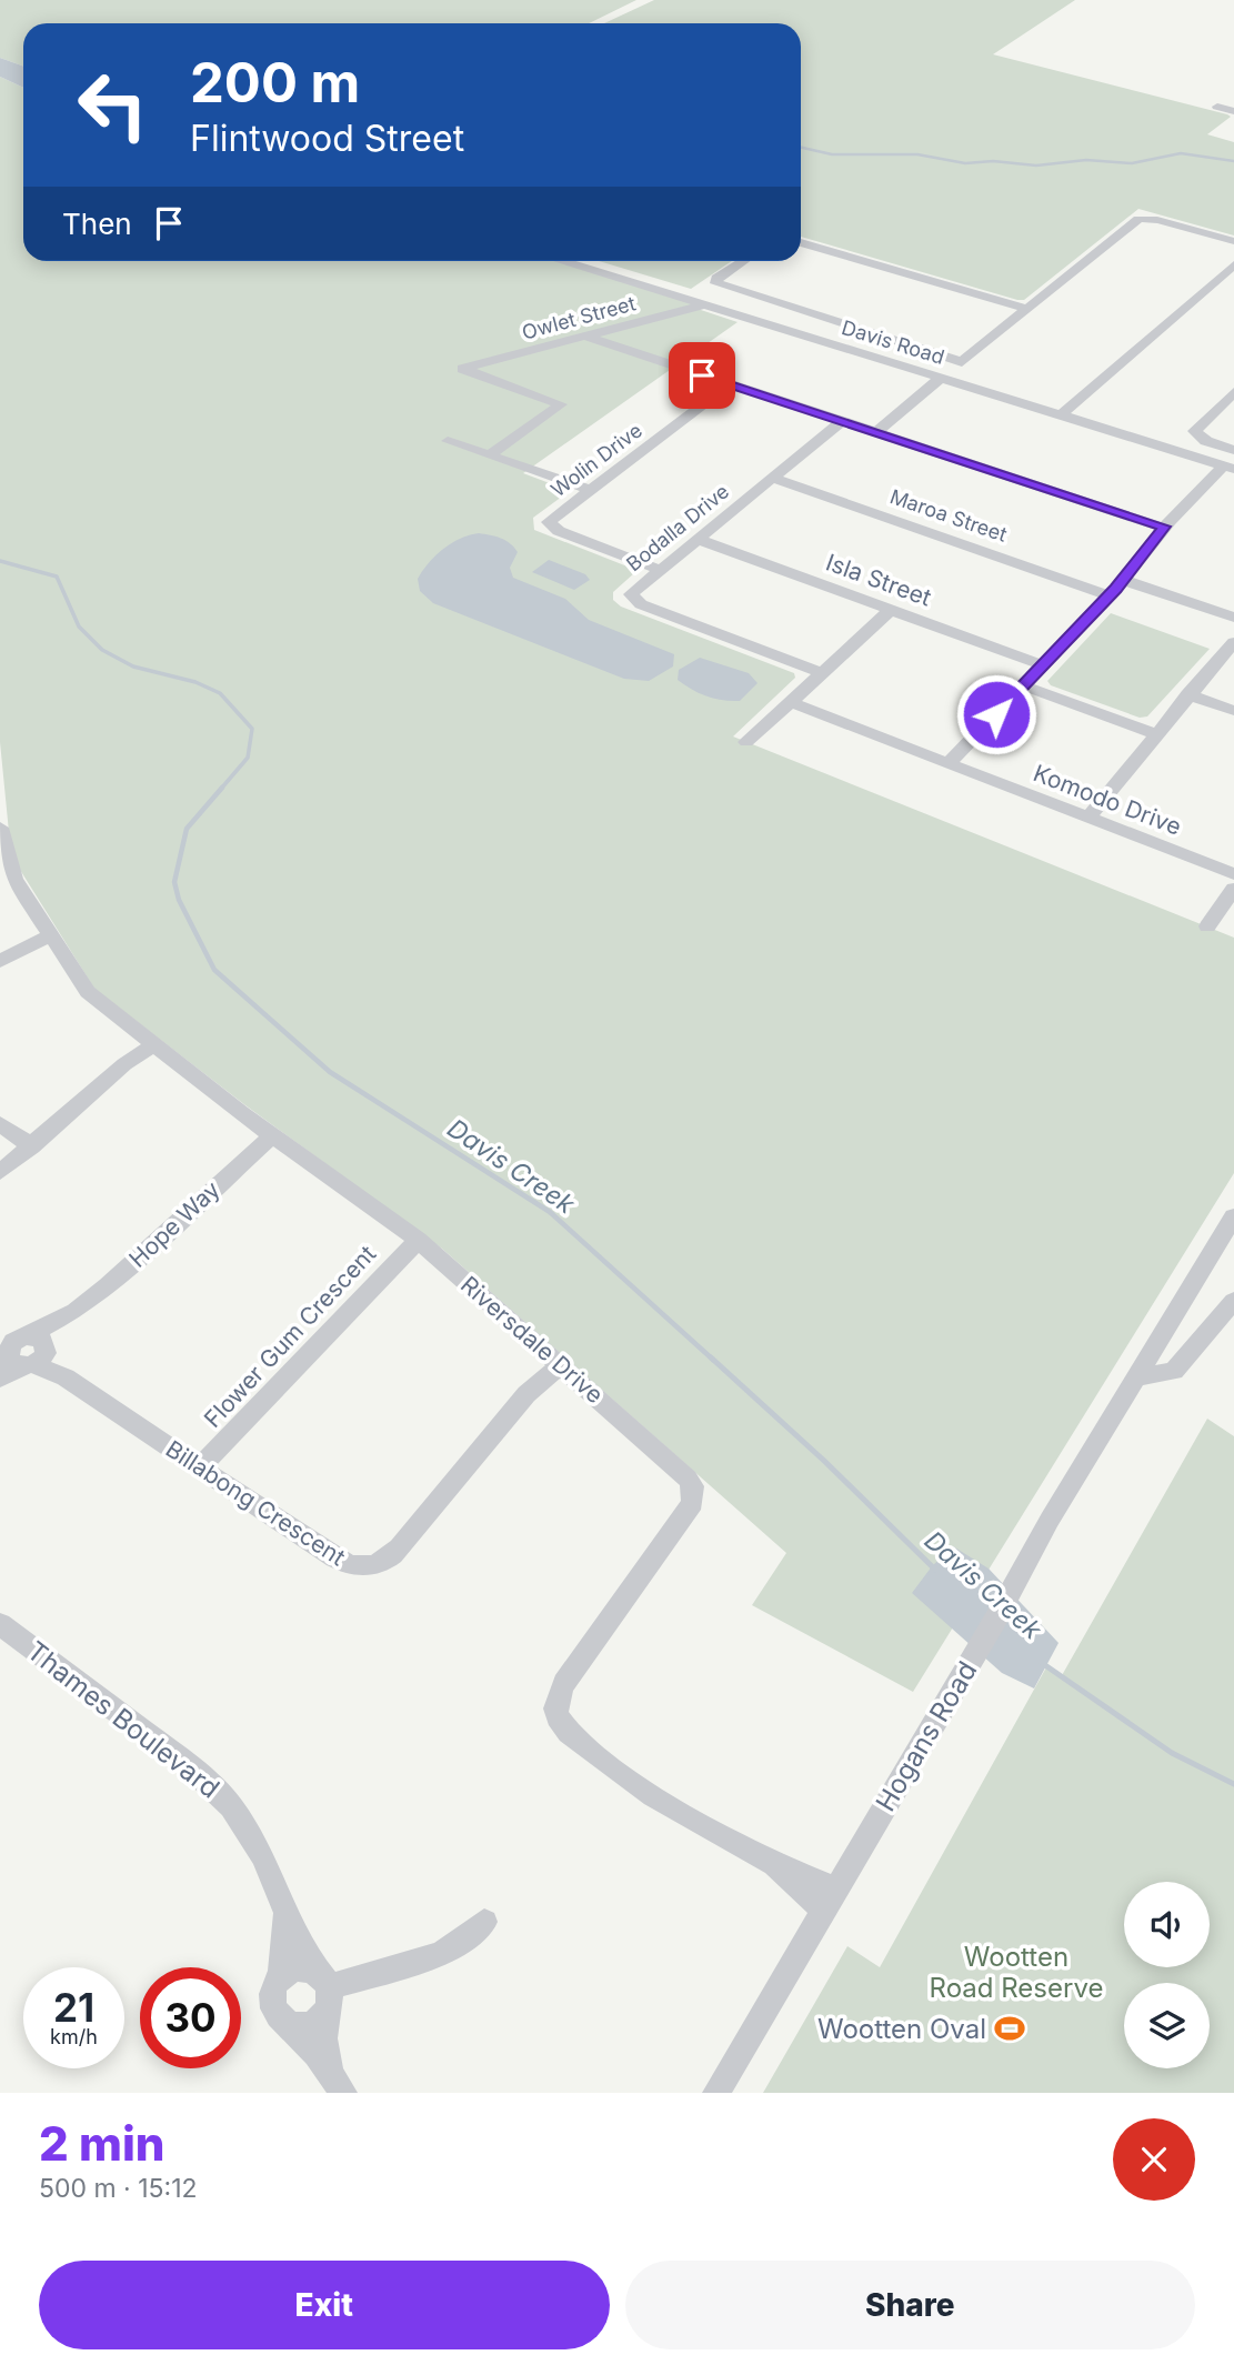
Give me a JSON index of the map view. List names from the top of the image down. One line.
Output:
{"streets":{"street":["Owlet Street","Davis Road","Wolin Drive","Maroa Street","Bodalla Drive","Isla Street","Komodo Drive","Hope Way","Flower Gum Crescent","Riversdale Drive","Billabong Crescent","Thames Boulevard","Hogans Road"]},"crossings":[["Owlet Street","Davis Road"],["Wolin Drive","Bodalla Drive"],["Maroa Street","Bodalla Drive"],["Bodalla Drive","Isla Street"],["Hope Way","Riversdale Drive"],["Hope Way","Billabong Crescent"],["Flower Gum Crescent","Riversdale Drive"],["Flower Gum Crescent","Billabong Crescent"],["Riversdale Drive","Billabong Crescent"],["Riversdale Drive","Hogans Road"]],"water":["Davis Creek"],"parks":["Wootten Road Reserve"],"places":{"sports":["Wootten Oval"]},"page":{"turn":["200 m","Flintwood Street"],"then":"Then","speed":"21 km/h","limit":"30","heading":["2 min","500 m · 15:12"],"buttons":["Exit","Share"]}}
